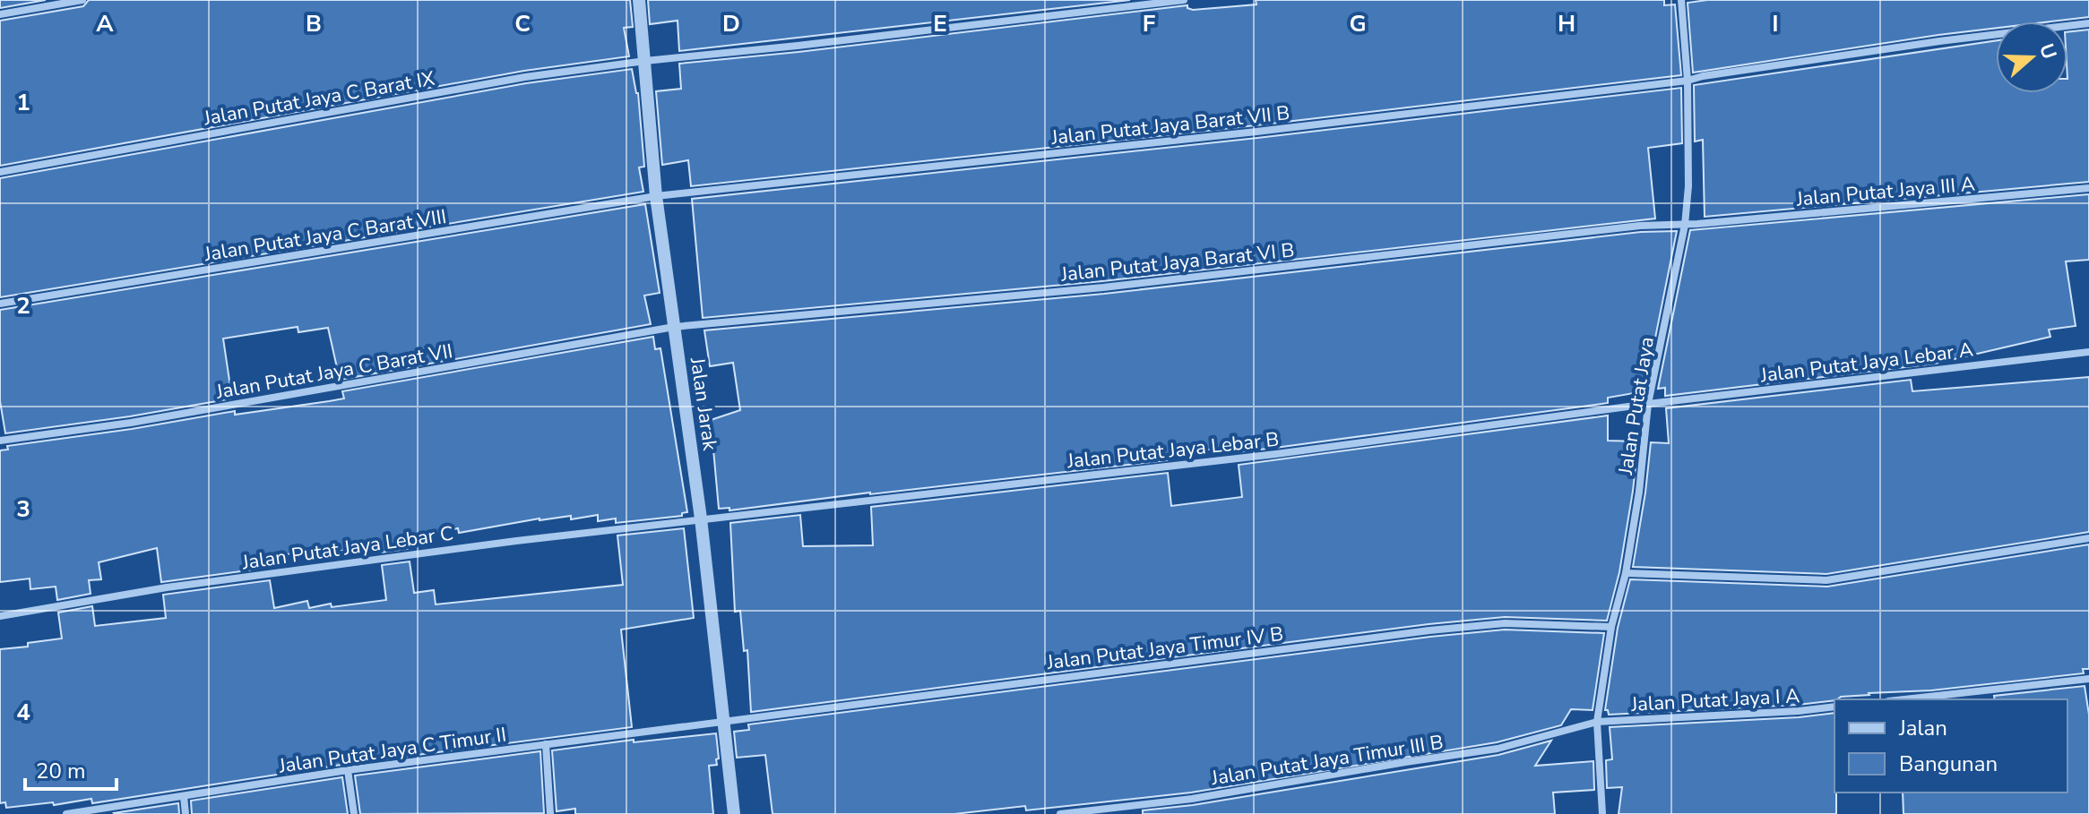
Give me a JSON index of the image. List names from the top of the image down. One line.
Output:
{"streets":{"street":["Jalan Putat Jaya C Barat IX","Jalan Putat Jaya Barat VII B","Jalan Putat Jaya III A","Jalan Putat Jaya C Barat VIII","Jalan Putat Jaya Barat VI B","Jalan Putat Jaya Lebar A","Jalan Putat Jaya C Barat VII","Jalan Jarak","Jalan Putat Jaya","Jalan Putat Jaya Lebar B","Jalan Putat Jaya Lebar C","Jalan Putat Jaya Timur IV B","Jalan Putat Jaya I A","Jalan Putat Jaya C Timur II","Jalan Putat Jaya Timur III B"]},"crossings":[["Jalan Putat Jaya C Barat IX","Jalan Jarak"],["Jalan Putat Jaya Barat VII B","Jalan Putat Jaya C Barat VIII"],["Jalan Putat Jaya Barat VII B","Jalan Jarak"],["Jalan Putat Jaya Barat VII B","Jalan Putat Jaya"],["Jalan Putat Jaya III A","Jalan Putat Jaya Barat VI B"],["Jalan Putat Jaya III A","Jalan Putat Jaya"],["Jalan Putat Jaya C Barat VIII","Jalan Jarak"],["Jalan Putat Jaya Barat VI B","Jalan Putat Jaya C Barat VII"],["Jalan Putat Jaya Barat VI B","Jalan Jarak"],["Jalan Putat Jaya Barat VI B","Jalan Putat Jaya"],["Jalan Putat Jaya Lebar A","Jalan Putat Jaya"],["Jalan Putat Jaya Lebar A","Jalan Putat Jaya Lebar B"],["Jalan Putat Jaya C Barat VII","Jalan Jarak"],["Jalan Jarak","Jalan Putat Jaya Lebar B"],["Jalan Jarak","Jalan Putat Jaya Lebar C"],["Jalan Jarak","Jalan Putat Jaya Timur IV B"],["Jalan Jarak","Jalan Putat Jaya C Timur II"],["Jalan Putat Jaya","Jalan Putat Jaya Lebar B"],["Jalan Putat Jaya","Jalan Putat Jaya Timur IV B"],["Jalan Putat Jaya","Jalan Putat Jaya I A"],["Jalan Putat Jaya","Jalan Putat Jaya Timur III B"],["Jalan Putat Jaya Lebar B","Jalan Putat Jaya Lebar C"],["Jalan Putat Jaya Timur IV B","Jalan Putat Jaya C Timur II"],["Jalan Putat Jaya I A","Jalan Putat Jaya Timur III B"]],"legend":["Jalan","Bangunan"],"scale_bar":"20 m","north":"right","grid":{"columns":["A","B","C","D","E","F","G","H","I"],"rows":["1","2","3","4"]}}
